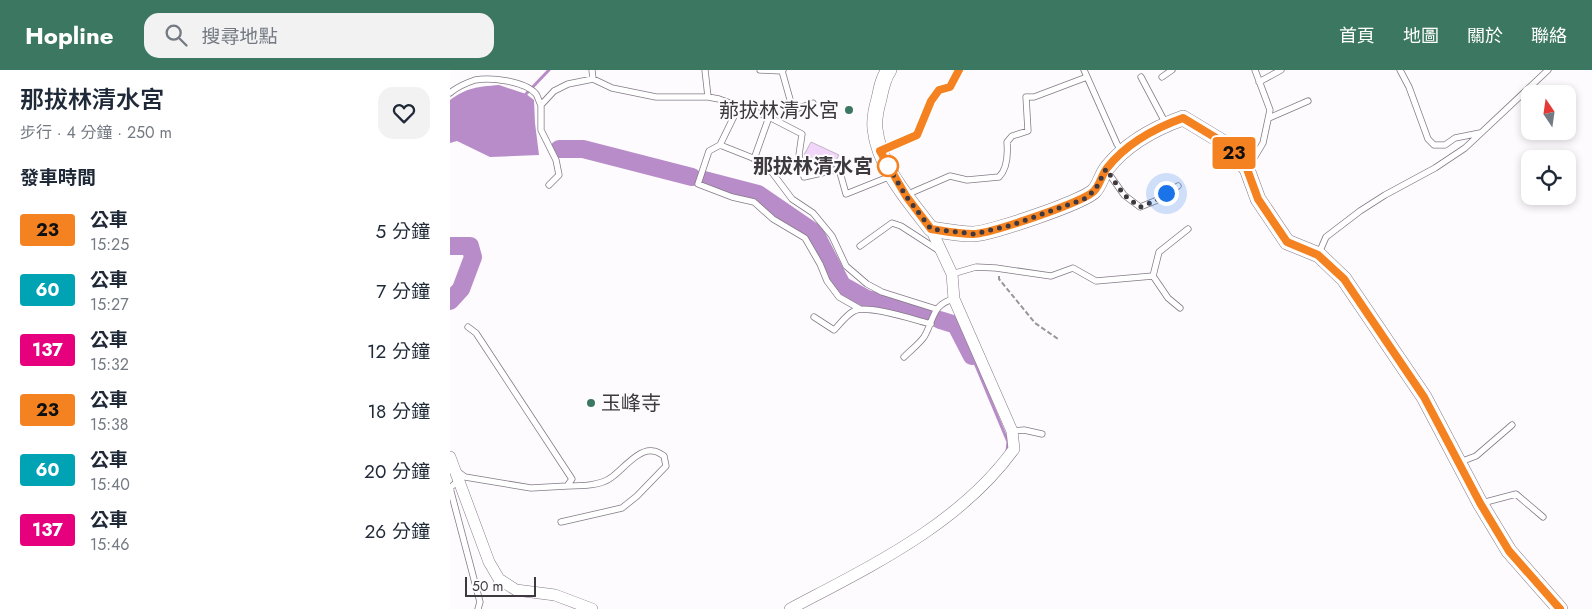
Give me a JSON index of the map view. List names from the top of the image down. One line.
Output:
{"places":["𦰡拔林清水宮","那拔林清水宮","玉峰寺"],"lines":["bus line 23"],"scale_bar":"50 m","north":"top","page":{"header":"Hopline","search":"搜尋地點","nav":["首頁","地圖","關於","聯絡"],"heading":[["那拔林清水宮","步行 · 4 分鐘 · 250 m"],"發車時間"],"on_map":"23","list":[{"mark":"23","name":"公車","note":"15:25","value":"5 分鐘"},{"mark":"60","name":"公車","note":"15:27","value":"7 分鐘"},{"mark":"137","name":"公車","note":"15:32","value":"12 分鐘"},{"mark":"23","name":"公車","note":"15:38","value":"18 分鐘"},{"mark":"60","name":"公車","note":"15:40","value":"20 分鐘"},{"mark":"137","name":"公車","note":"15:46","value":"26 分鐘"}],"scale":"50 m"}}
